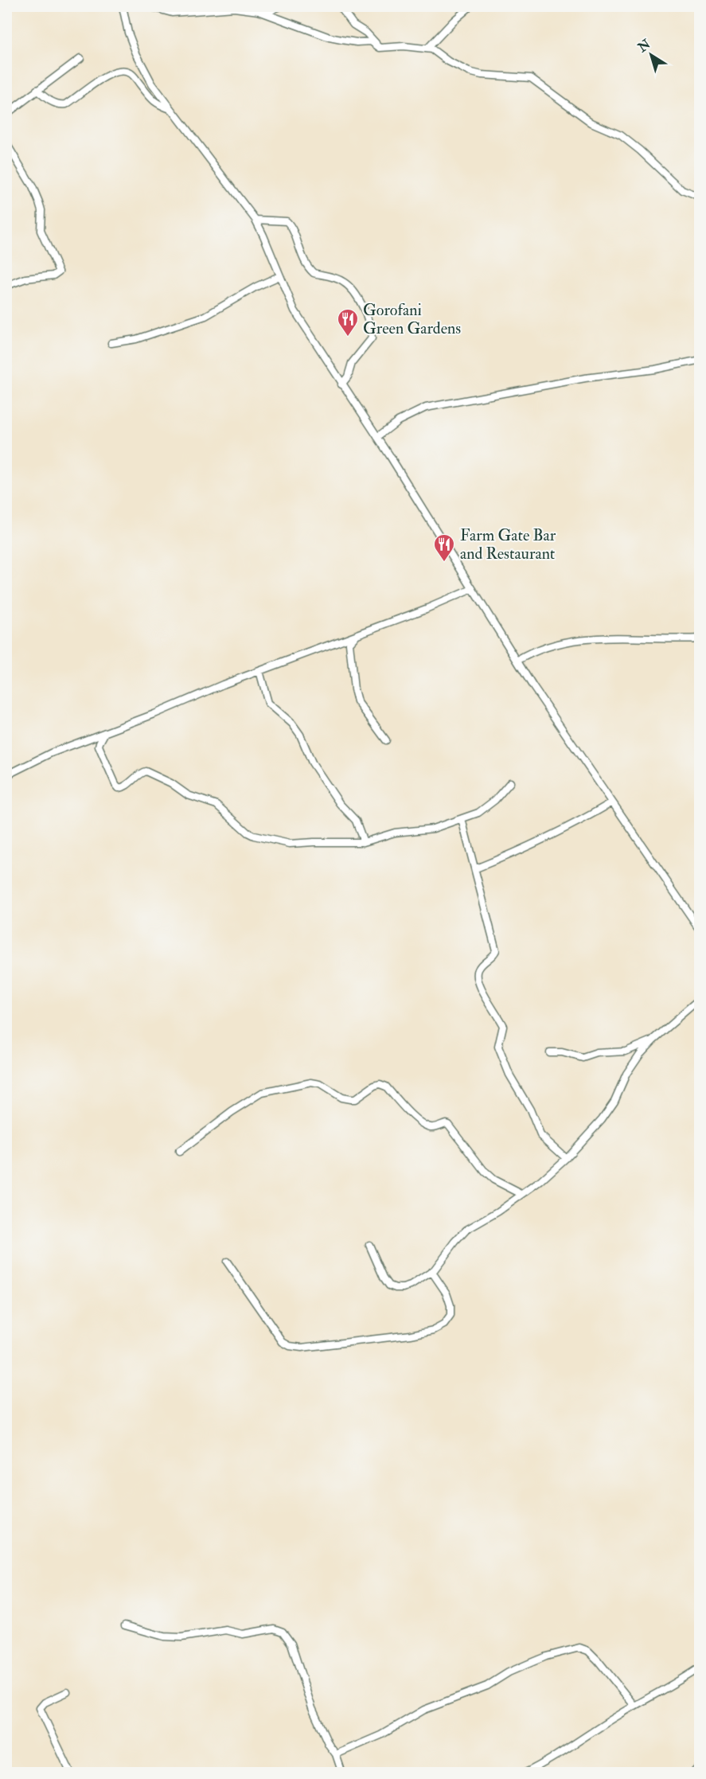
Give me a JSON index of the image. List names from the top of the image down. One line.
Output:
{"places":{"restaurant":["Gorofani Green Gardens","Farm Gate Bar and Restaurant"]},"north":"top left"}
